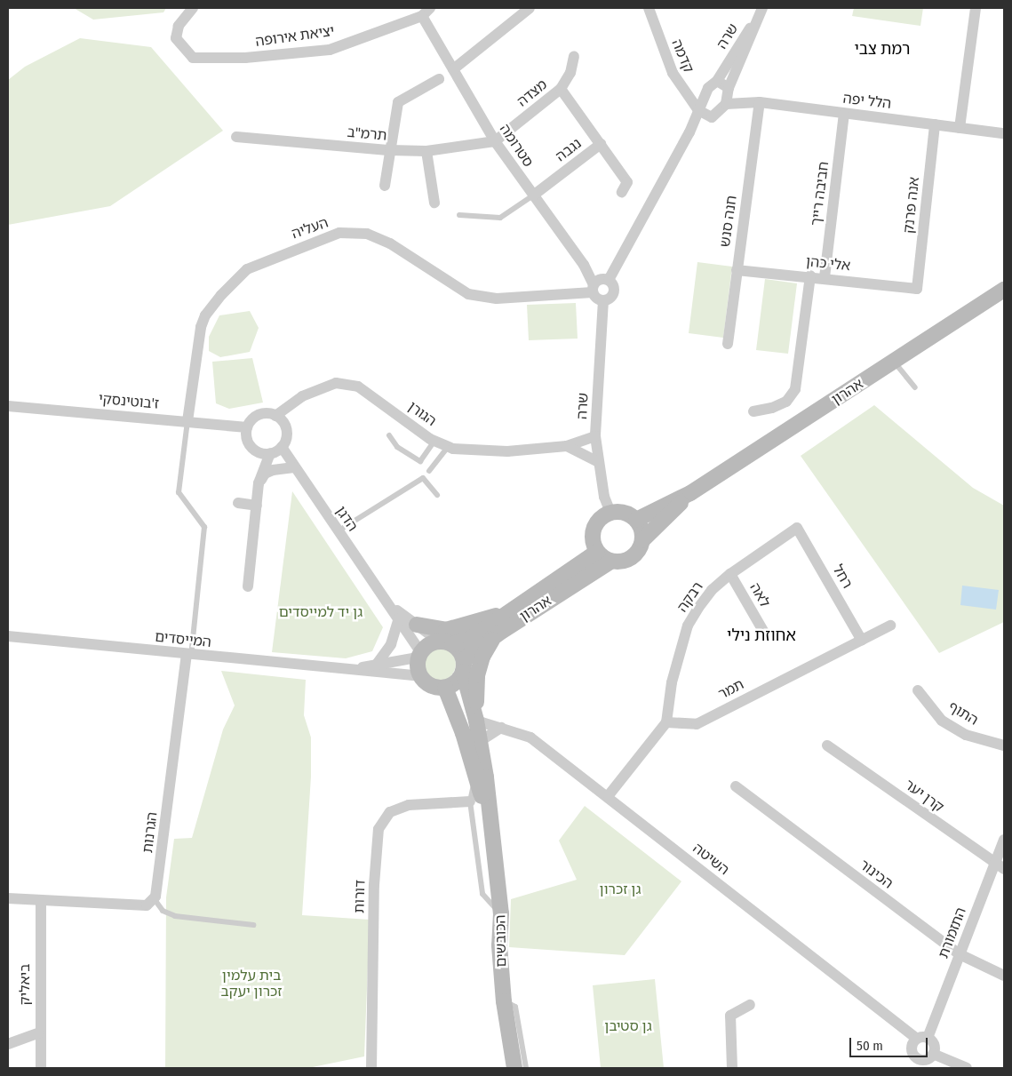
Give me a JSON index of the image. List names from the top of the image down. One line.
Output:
{"streets":{"street":["יציאת אירופה","שרה","קדמה","מצדה","הלל יפה","תרמ\"ב","סטרומה","נגבה","חביבה רייך","אנה פרנק","חנה סנש","העליה","אלי כהן","אהרון","ז'בוטינסקי","הגורן","הדגן","רחל","לאה","רבקה","המייסדים","תמר","התוף","קרן יער","הגרנות","השיטה","הכינור","דורות","התזמורת","הכובשים","ביאליק"]},"crossings":[["יציאת אירופה","סטרומה"],["שרה","סטרומה"],["שרה","העליה"],["שרה","אהרון"],["שרה","הגורן"],["מצדה","תרמ\"ב"],["מצדה","סטרומה"],["הלל יפה","חביבה רייך"],["הלל יפה","אנה פרנק"],["הלל יפה","חנה סנש"],["תרמ\"ב","סטרומה"],["סטרומה","נגבה"],["סטרומה","העליה"],["חביבה רייך","אלי כהן"],["אנה פרנק","אלי כהן"],["חנה סנש","אלי כהן"],["העליה","ז'בוטינסקי"],["אהרון","הדגן"],["אהרון","המייסדים"],["אהרון","הכובשים"],["ז'בוטינסקי","הגורן"],["ז'בוטינסקי","הדגן"],["הגורן","הדגן"],["הדגן","המייסדים"],["הדגן","הכובשים"],["רחל","רבקה"],["רחל","תמר"],["לאה","רבקה"],["רבקה","תמר"],["המייסדים","הגרנות"],["המייסדים","הכובשים"],["קרן יער","התזמורת"],["השיטה","התזמורת"],["השיטה","הכובשים"],["הכינור","התזמורת"]],"districts":["רמת צבי","אחוזת נילי"],"parks":["גן יד למייסדים","גן זכרון","בית עלמין זכרון יעקב","גן סטיבן"],"scale_bar":"50 m"}
